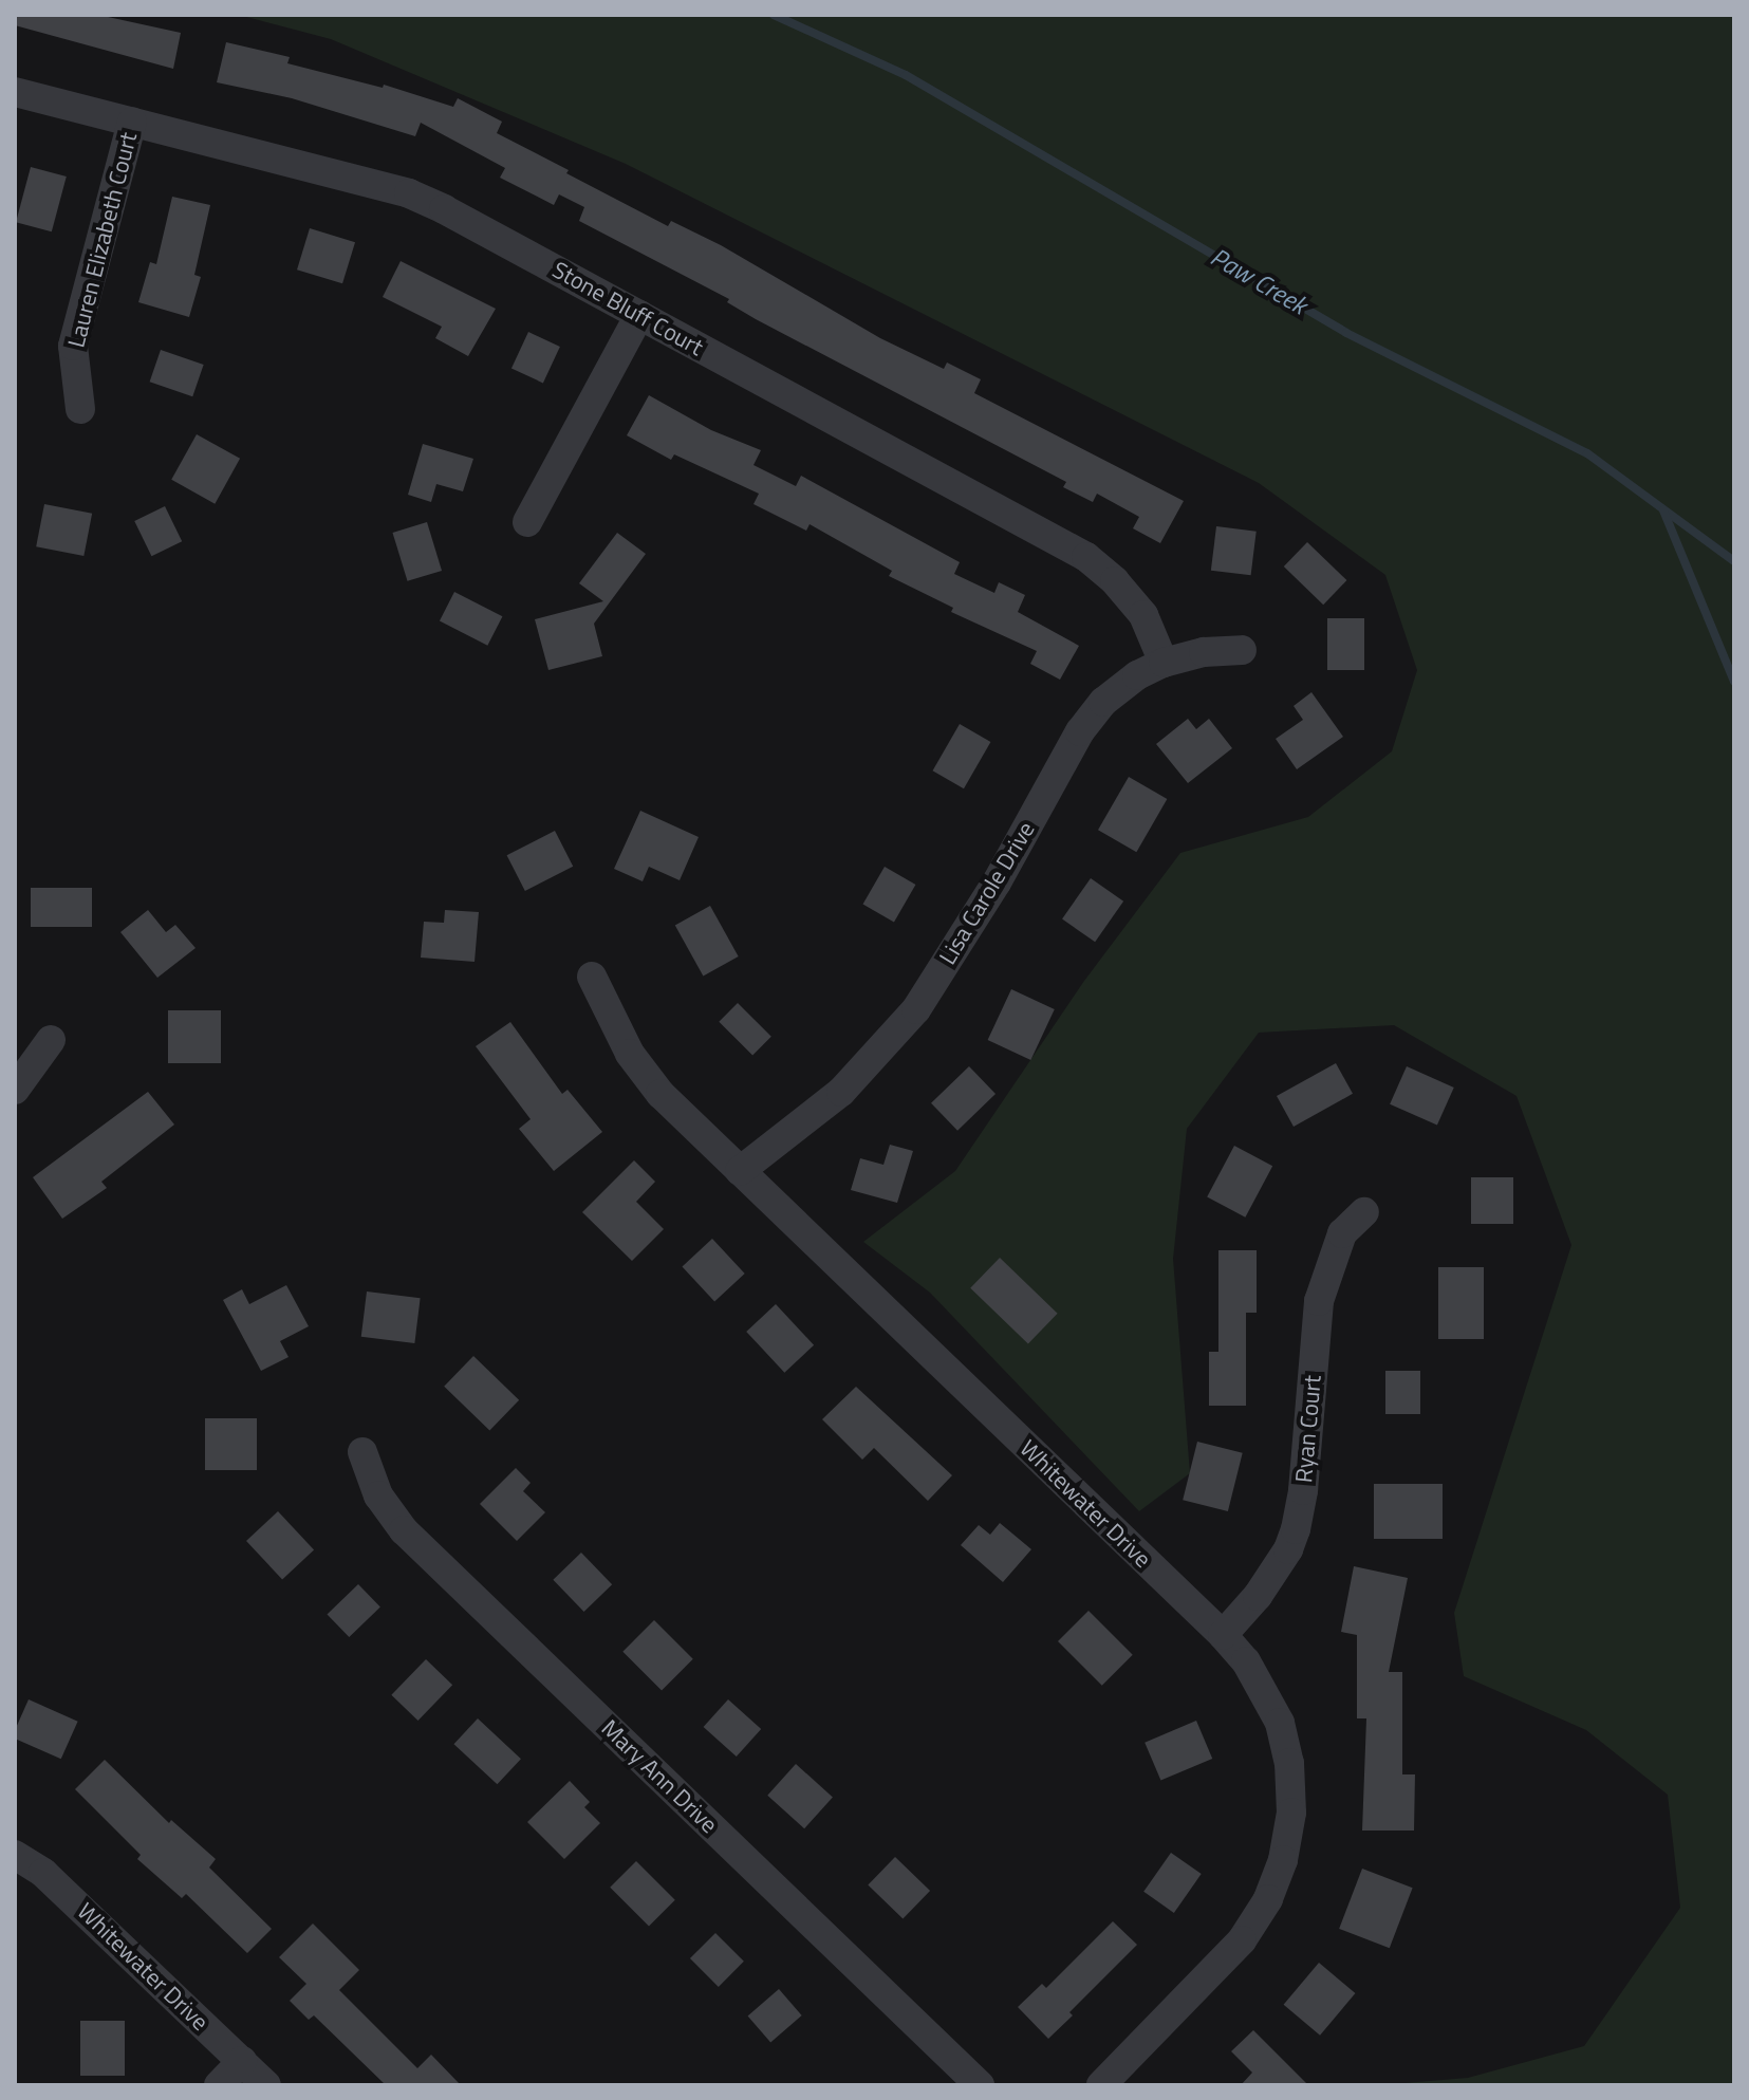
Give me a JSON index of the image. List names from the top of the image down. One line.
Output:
{"streets":{"street":["Lauren Elizabeth Court","Stone Bluff Court","Lisa Carole Drive","Ryan Court","Whitewater Drive","Mary Ann Drive"]},"crossings":[["Lauren Elizabeth Court","Stone Bluff Court"],["Stone Bluff Court","Lisa Carole Drive"],["Lisa Carole Drive","Whitewater Drive"],["Ryan Court","Whitewater Drive"]],"water":["Paw Creek"]}
